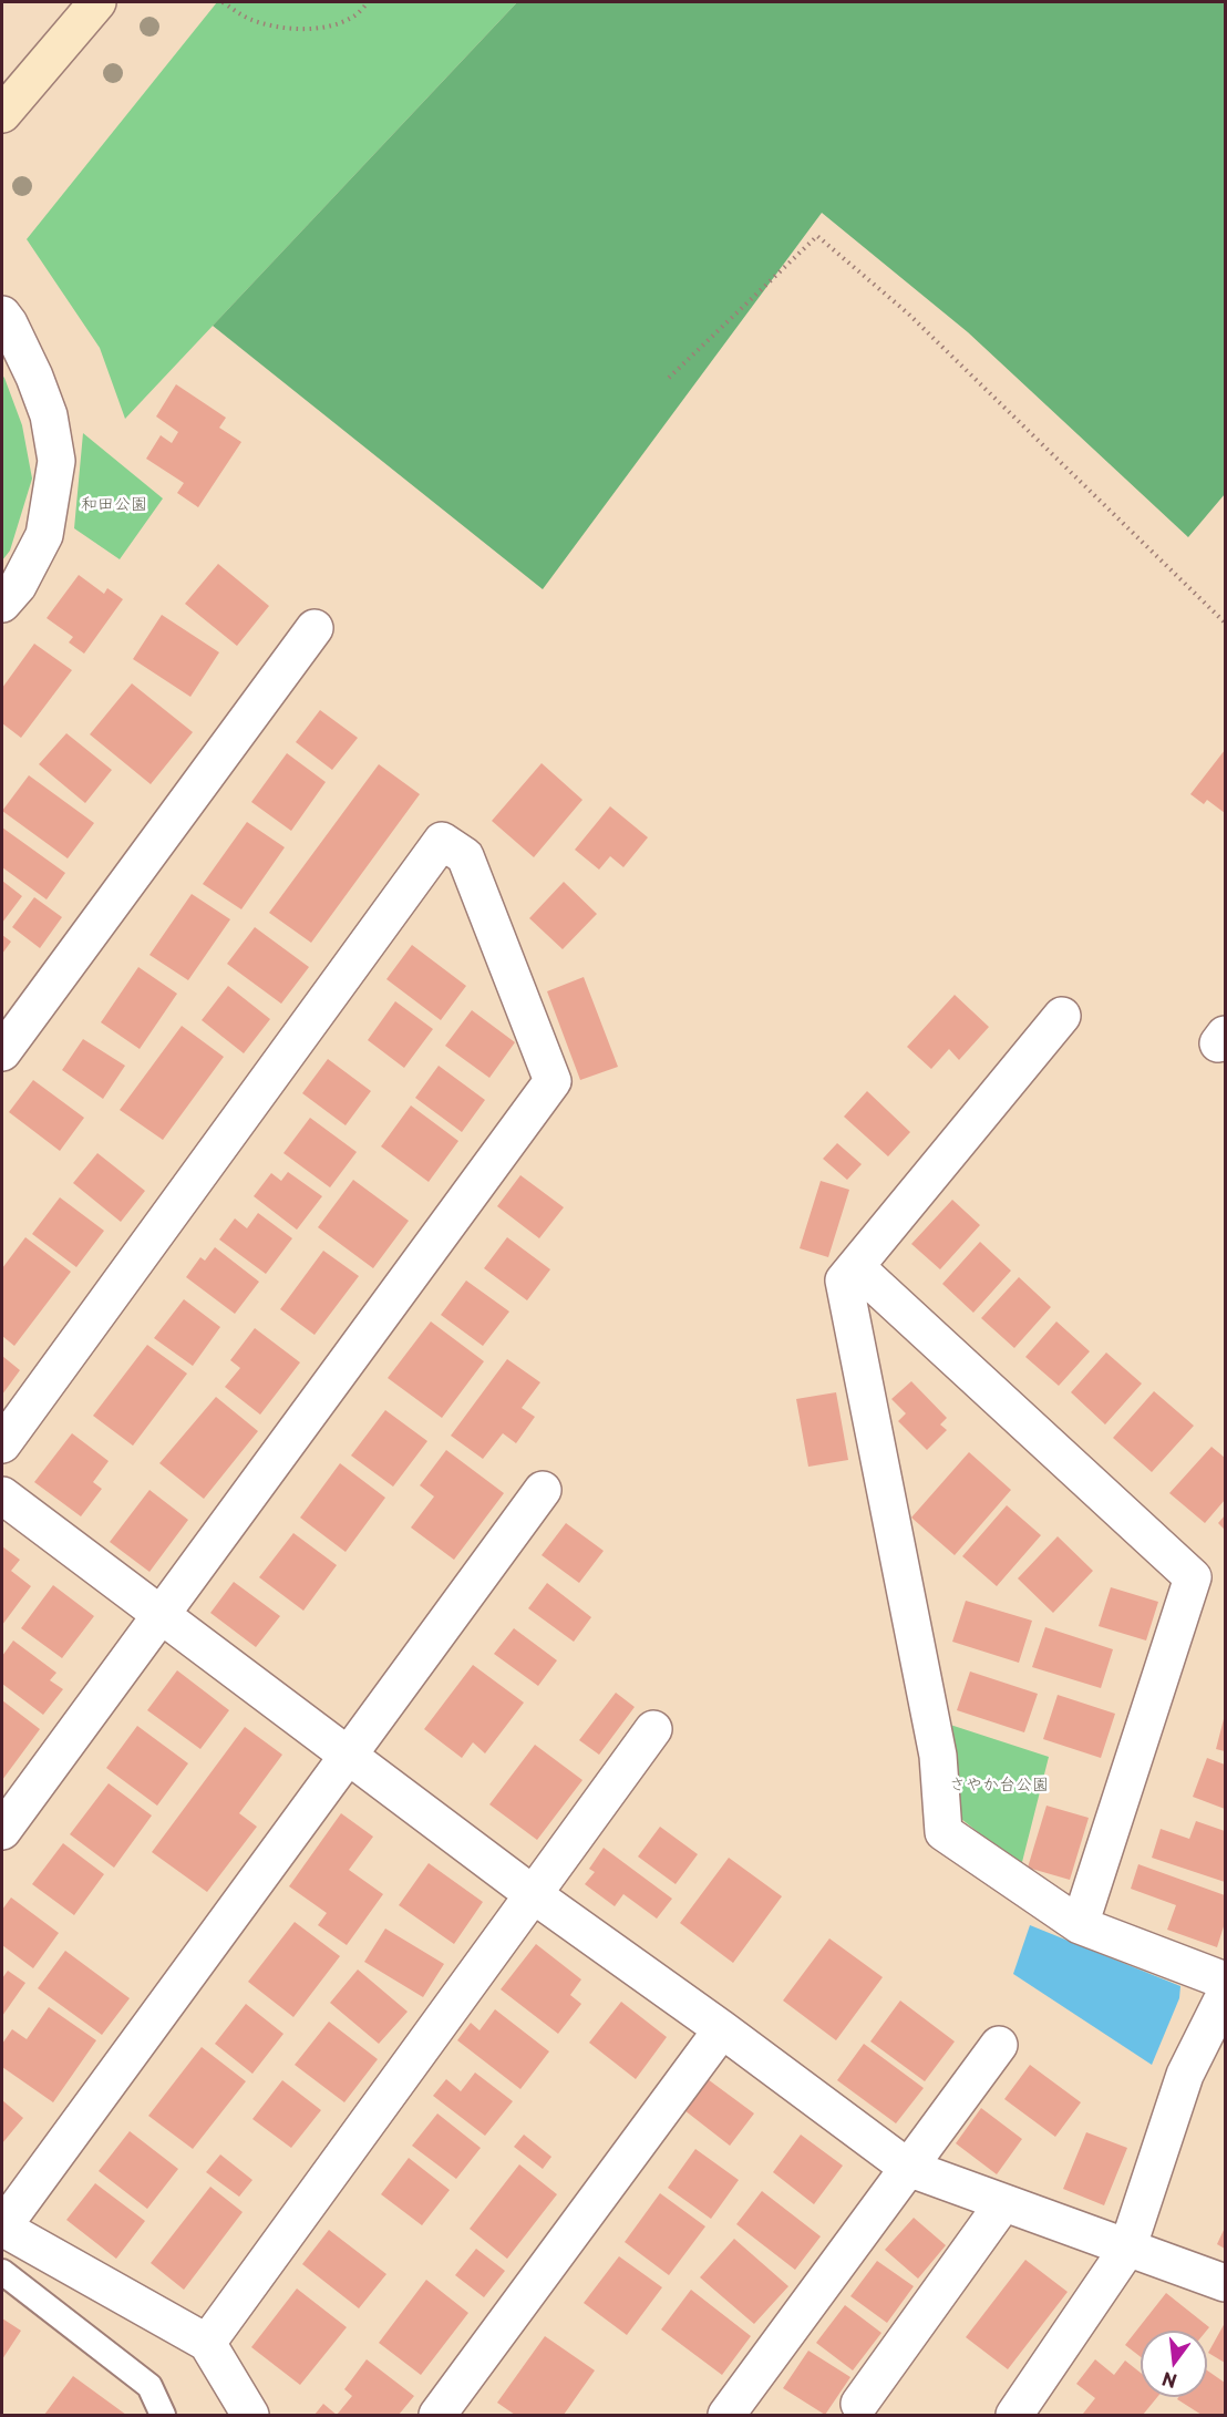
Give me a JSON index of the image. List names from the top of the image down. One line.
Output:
{"parks":["和田公園","さやか台公園"],"north":"bottom"}
